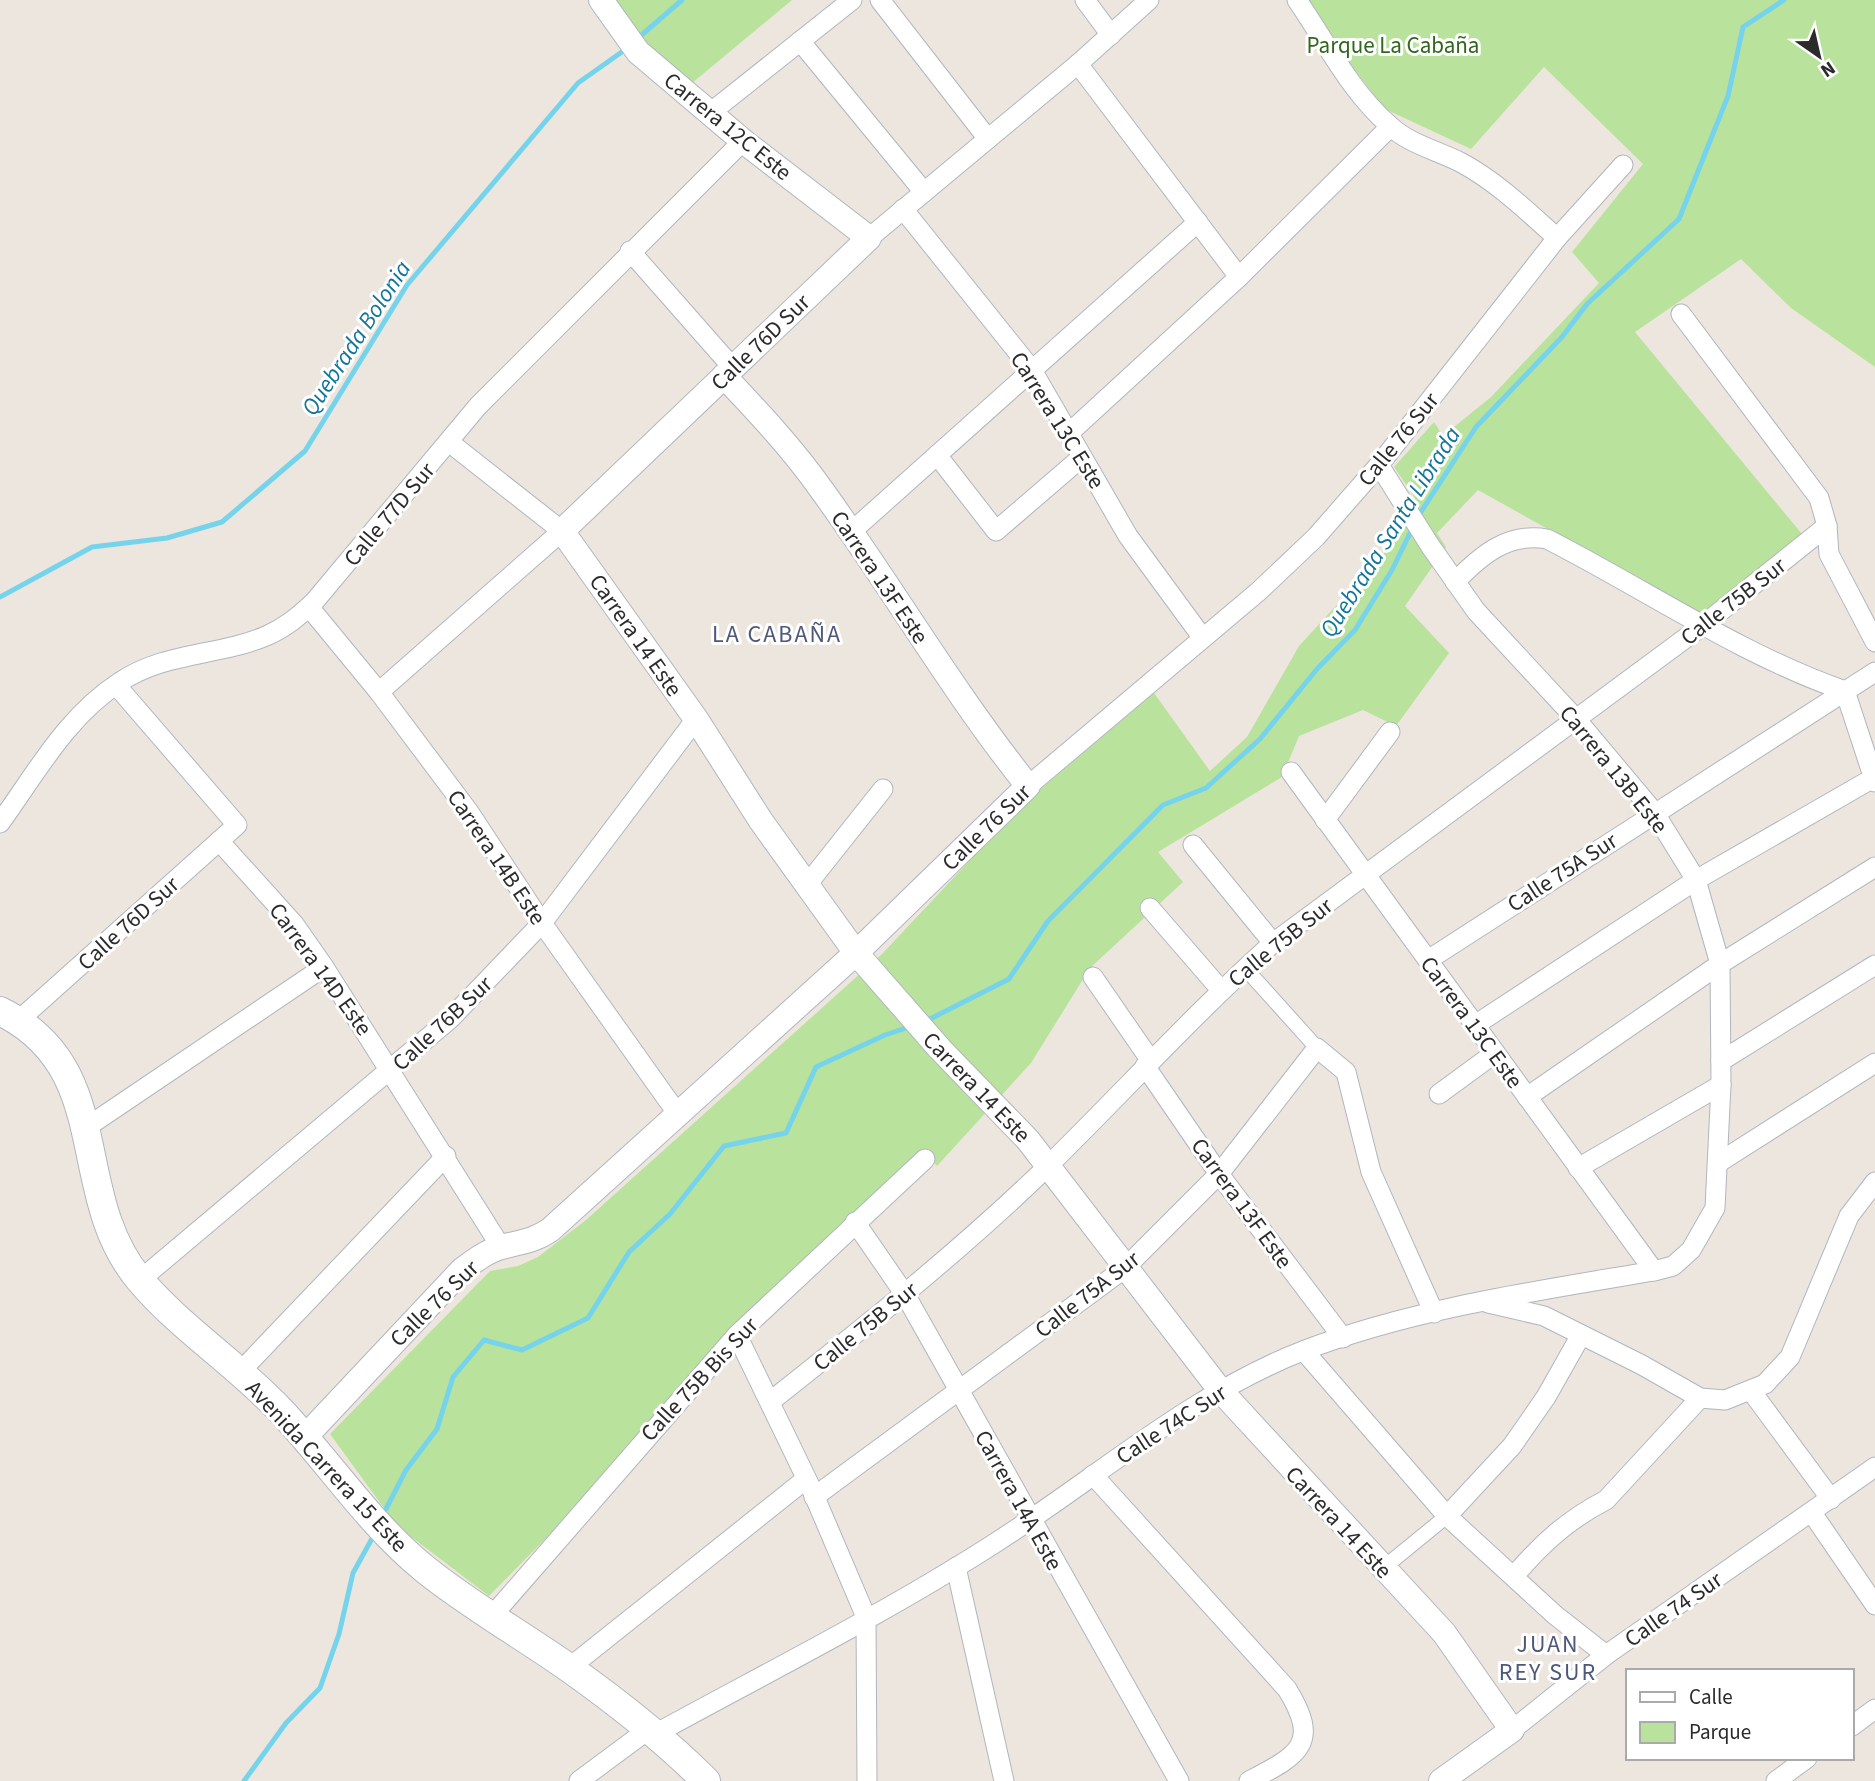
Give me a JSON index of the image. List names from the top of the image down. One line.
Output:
{"streets":{"main road":["Avenida Carrera 15 Este"],"street":["Carrera 12C Este","Calle 76D Sur","Carrera 13C Este","Calle 76 Sur","Calle 77D Sur","Carrera 13F Este","Calle 75B Sur","Carrera 14 Este","Carrera 13B Este","Carrera 14B Este","Calle 75A Sur","Carrera 14D Este","Calle 76B Sur","Calle 75B Bis Sur","Calle 74C Sur","Carrera 14A Este","Calle 74 Sur"]},"crossings":[["Carrera 12C Este","Calle 76D Sur"],["Carrera 12C Este","Calle 77D Sur"],["Calle 76D Sur","Carrera 13C Este"],["Calle 76D Sur","Calle 77D Sur"],["Calle 76D Sur","Carrera 13F Este"],["Calle 76D Sur","Carrera 14 Este"],["Calle 76D Sur","Carrera 14B Este"],["Calle 76D Sur","Carrera 14D Este"],["Calle 76D Sur","Avenida Carrera 15 Este"],["Carrera 13C Este","Calle 76 Sur"],["Carrera 13C Este","Calle 75B Sur"],["Carrera 13C Este","Calle 75A Sur"],["Carrera 13C Este","Calle 74C Sur"],["Calle 76 Sur","Carrera 13F Este"],["Calle 76 Sur","Carrera 14 Este"],["Calle 76 Sur","Carrera 13B Este"],["Calle 76 Sur","Carrera 14B Este"],["Calle 76 Sur","Carrera 14D Este"],["Calle 76 Sur","Avenida Carrera 15 Este"],["Calle 77D Sur","Carrera 14 Este"],["Calle 77D Sur","Carrera 14B Este"],["Carrera 13F Este","Calle 75B Sur"],["Carrera 13F Este","Calle 75A Sur"],["Carrera 13F Este","Calle 74C Sur"],["Calle 75B Sur","Carrera 14 Este"],["Calle 75B Sur","Carrera 13B Este"],["Calle 75B Sur","Carrera 14A Este"],["Carrera 14 Este","Calle 75A Sur"],["Carrera 14 Este","Calle 76B Sur"],["Carrera 14 Este","Calle 74C Sur"],["Carrera 14 Este","Calle 74 Sur"],["Carrera 13B Este","Calle 75A Sur"],["Carrera 13B Este","Calle 74C Sur"],["Carrera 14B Este","Calle 76B Sur"],["Calle 75A Sur","Avenida Carrera 15 Este"],["Calle 75A Sur","Carrera 14A Este"],["Carrera 14D Este","Calle 76B Sur"],["Calle 76B Sur","Avenida Carrera 15 Este"],["Calle 75B Bis Sur","Avenida Carrera 15 Este"],["Calle 75B Bis Sur","Carrera 14A Este"],["Calle 74C Sur","Avenida Carrera 15 Este"],["Calle 74C Sur","Carrera 14A Este"]],"districts":["LA CABAÑA","JUAN REY SUR"],"water":["Quebrada Bolonia","Quebrada Santa Librada"],"parks":["Parque La Cabaña"],"legend":["Calle","Parque"],"north":"bottom right"}
